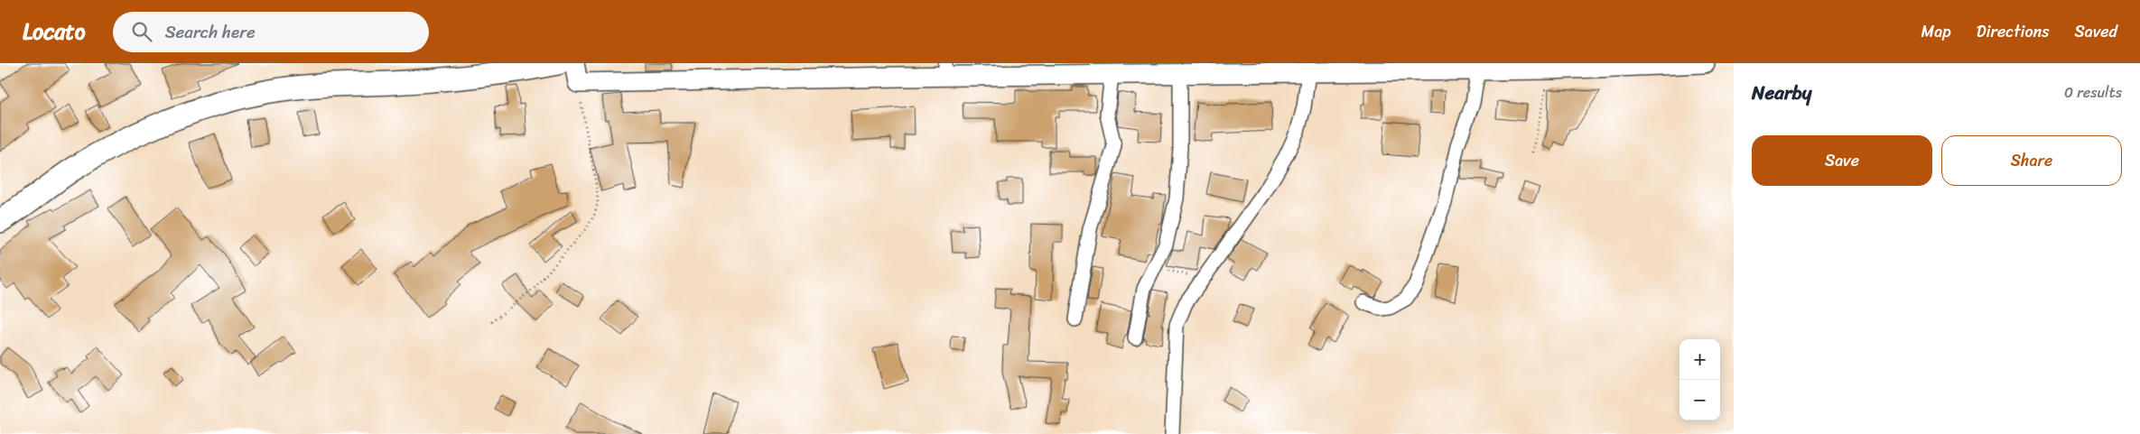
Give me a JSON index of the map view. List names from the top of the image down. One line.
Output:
{"page":{"header":"Locato","search":"Search here","nav":["Map","Directions","Saved"],"heading":["Nearby","0 results"],"buttons":["Save","Share"],"map_buttons":["+","−"]}}
